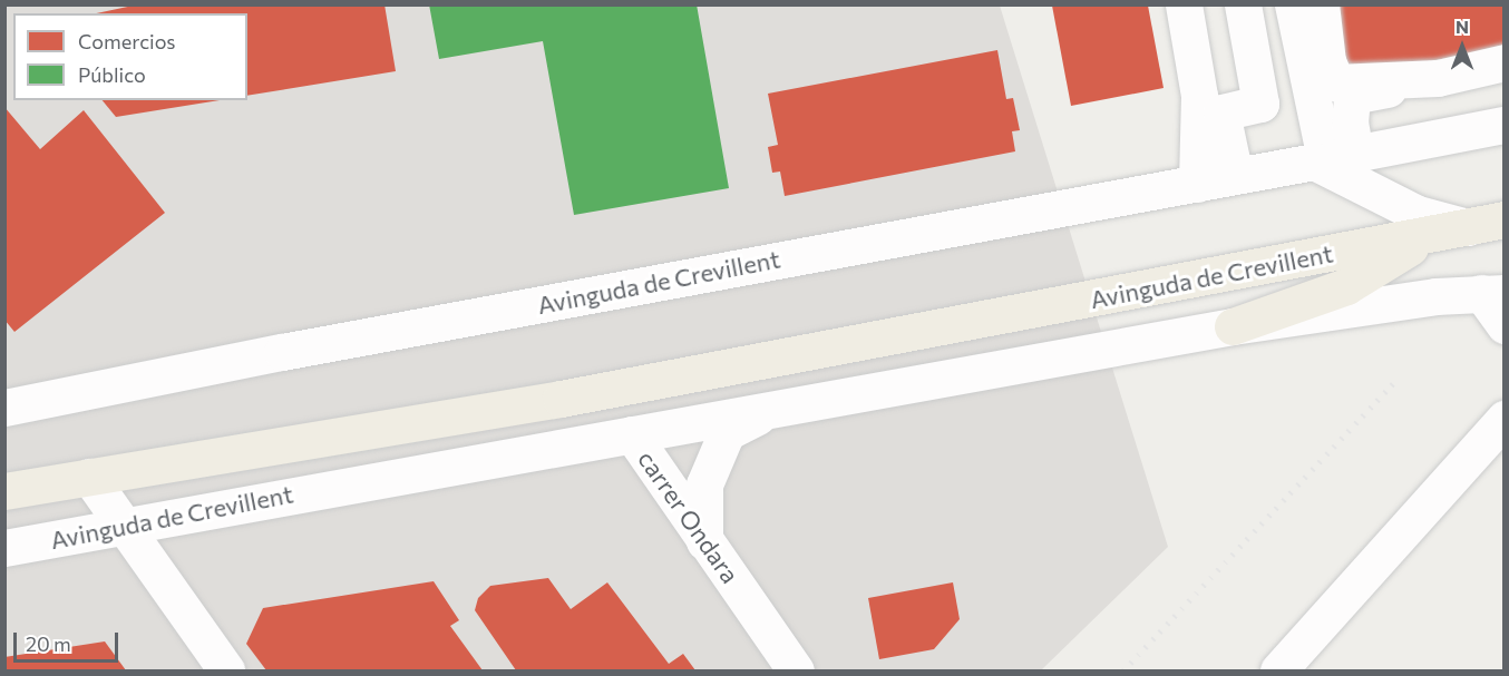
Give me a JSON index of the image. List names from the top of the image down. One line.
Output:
{"streets":{"highway":["Avinguda de Crevillent"],"street":["carrer Ondara"]},"crossings":[["Avinguda de Crevillent","carrer Ondara"]],"legend":["Comercios","Público"],"scale_bar":"20 m","north":"top"}
